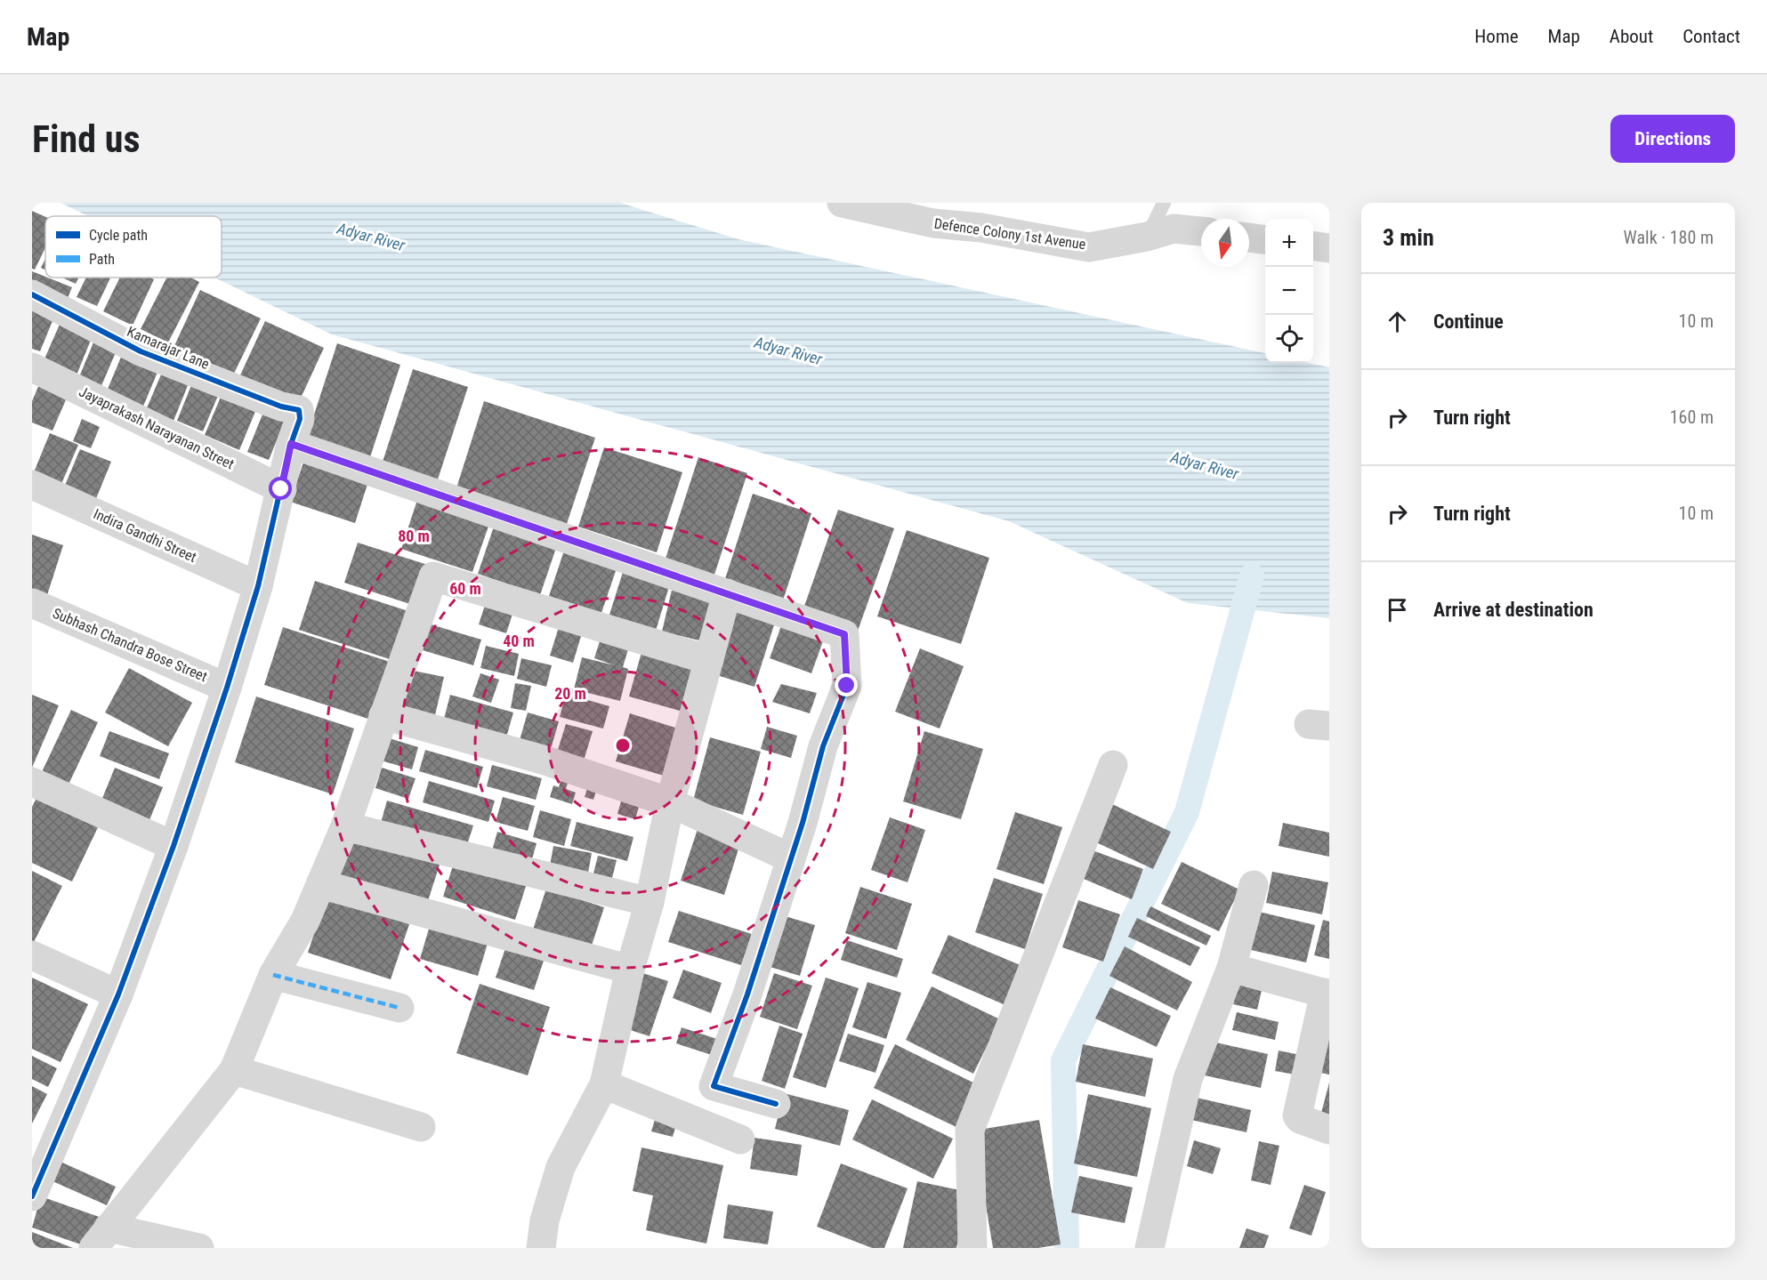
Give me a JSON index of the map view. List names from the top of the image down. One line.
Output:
{"streets":{"street":["Defence Colony 1st Avenue","Kamarajar Lane","Jayaprakash Narayanan Street","Indira Gandhi Street","Subhash Chandra Bose Street"]},"water":["Adyar River"],"legend":["Cycle path","Path"],"north":"bottom","page":{"header":"Map","nav":["Home","Map","About","Contact"],"buttons":"Directions","title":"Find us","heading":["3 min","Walk · 180 m"],"map_buttons":["+","−"],"list":[["Continue","10 m"],["Turn right","160 m"],["Turn right","10 m"],"Arrive at destination"]},"rings":["80 m","60 m","40 m","20 m"]}
